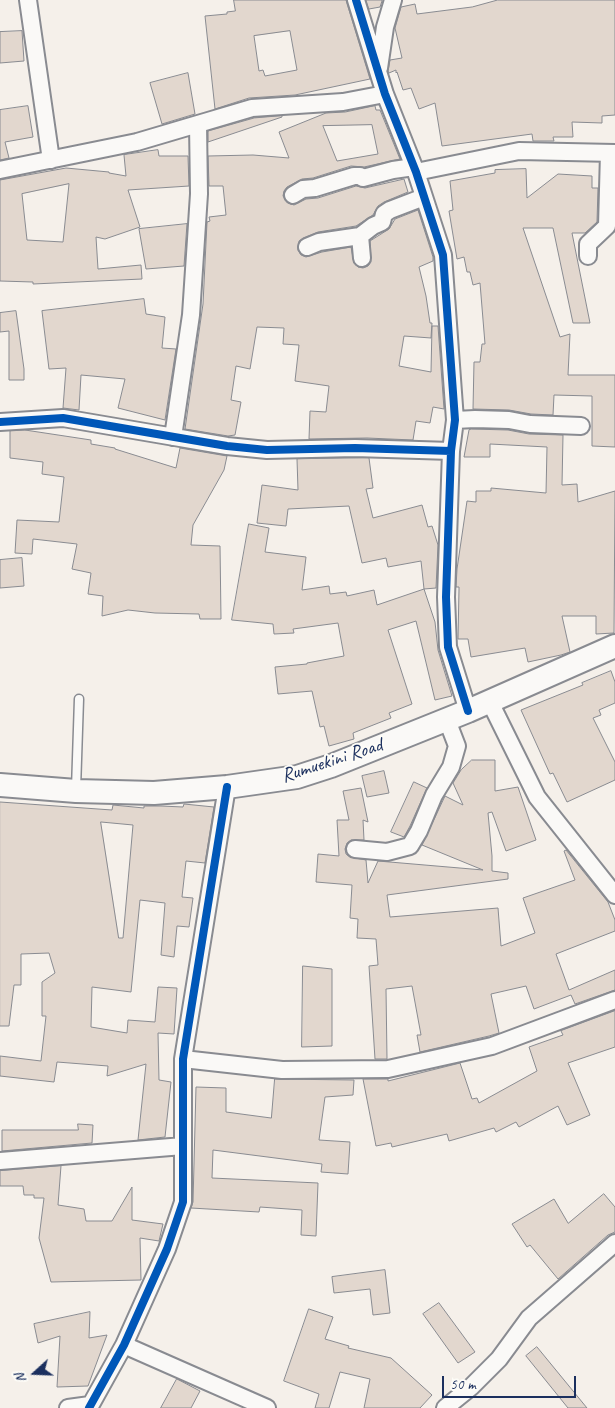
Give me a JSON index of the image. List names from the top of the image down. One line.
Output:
{"streets":{"street":["Rumuekini Road"]},"scale_bar":"50 m","north":"left"}
